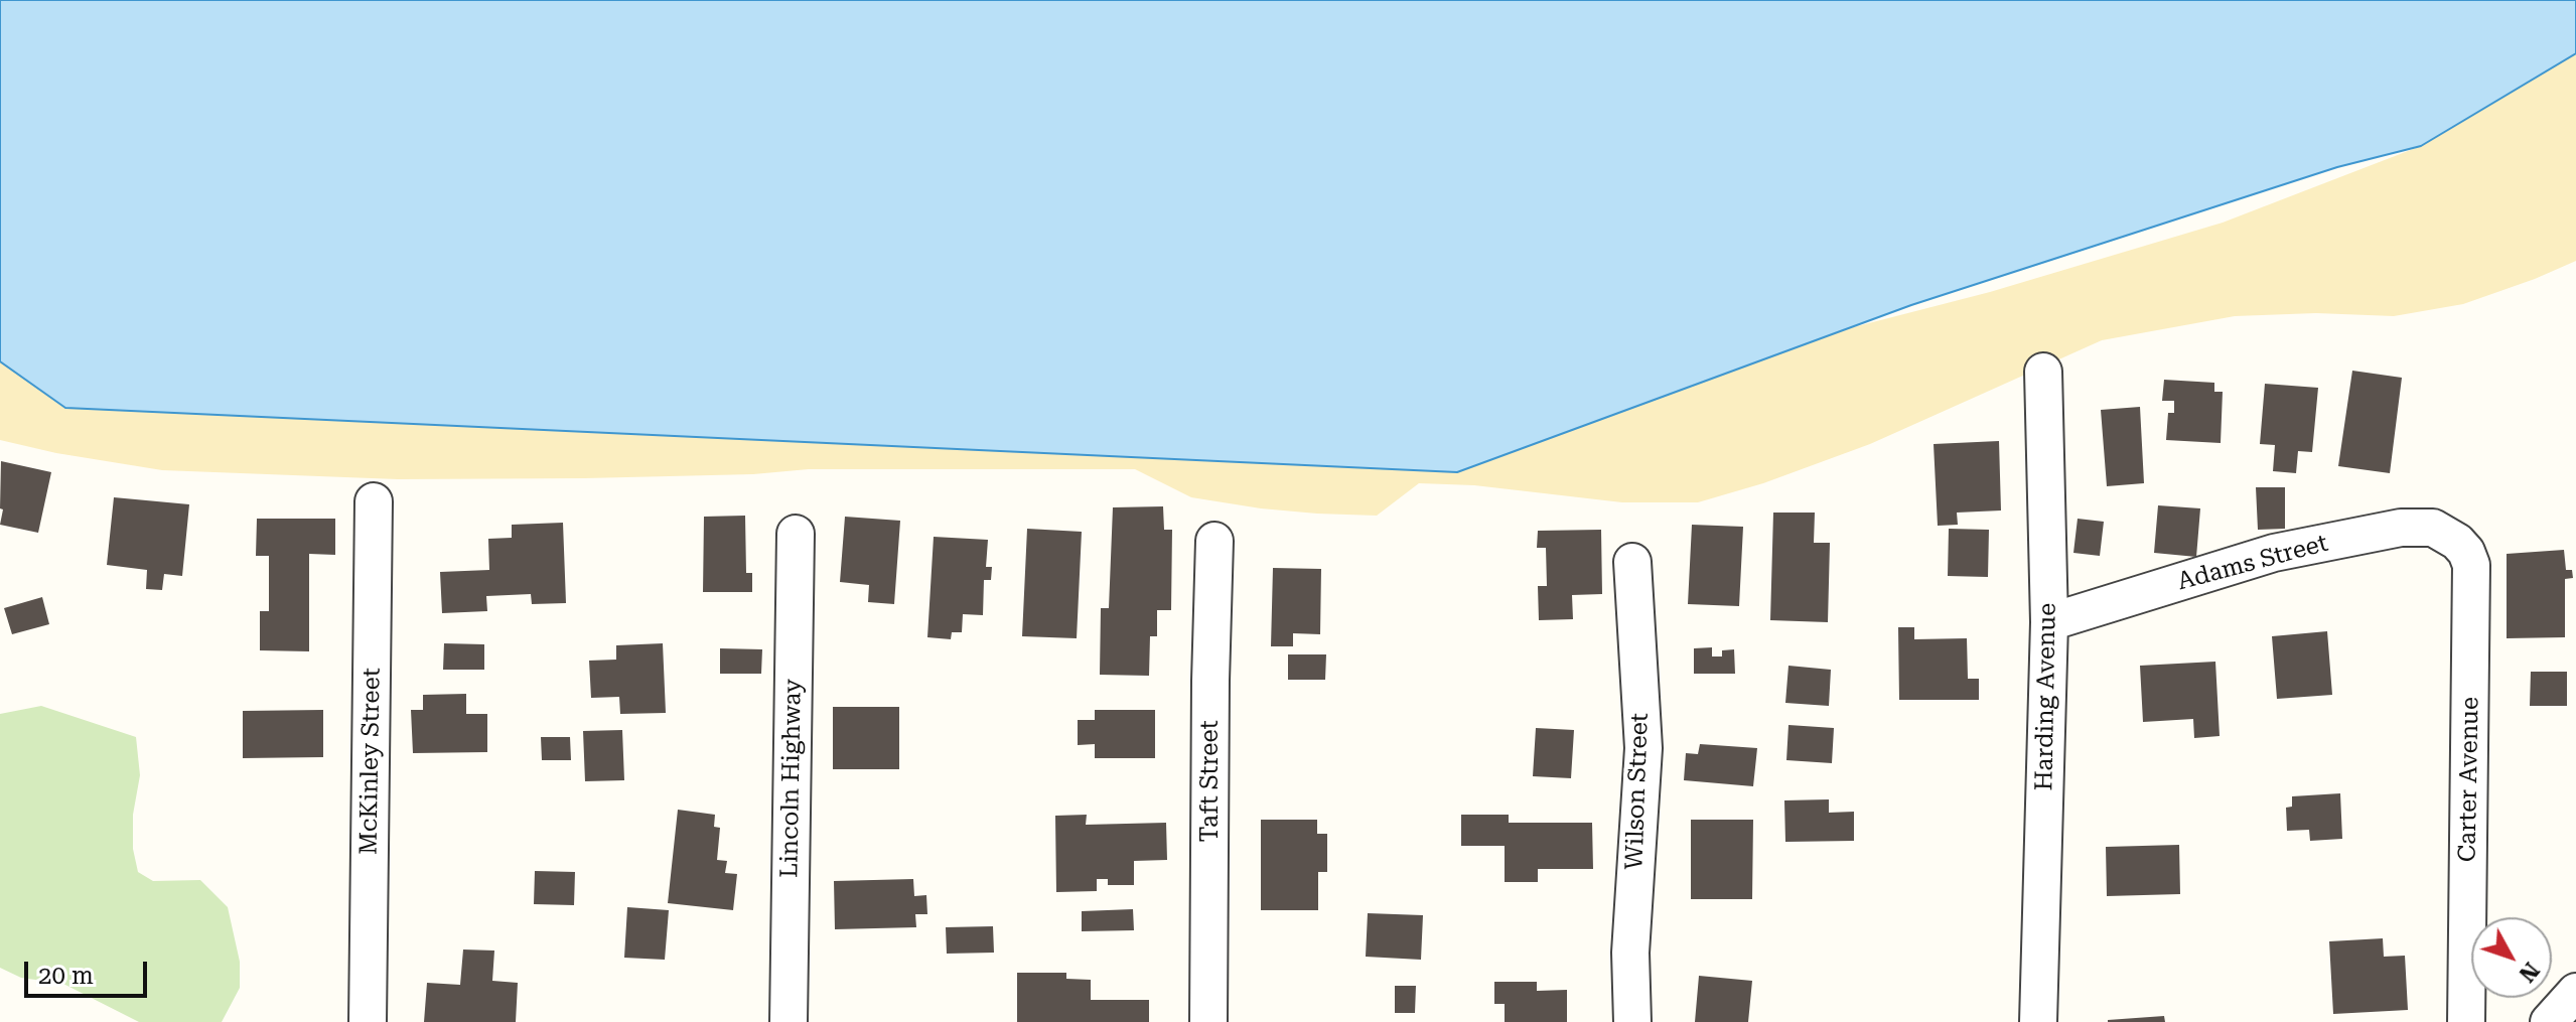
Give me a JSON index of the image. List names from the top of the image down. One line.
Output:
{"streets":{"street":["Adams Street","Harding Avenue","McKinley Street","Lincoln Highway","Carter Avenue","Taft Street","Wilson Street"]},"crossings":[["Adams Street","Harding Avenue"],["Adams Street","Carter Avenue"]],"scale_bar":"20 m","north":"bottom right"}
